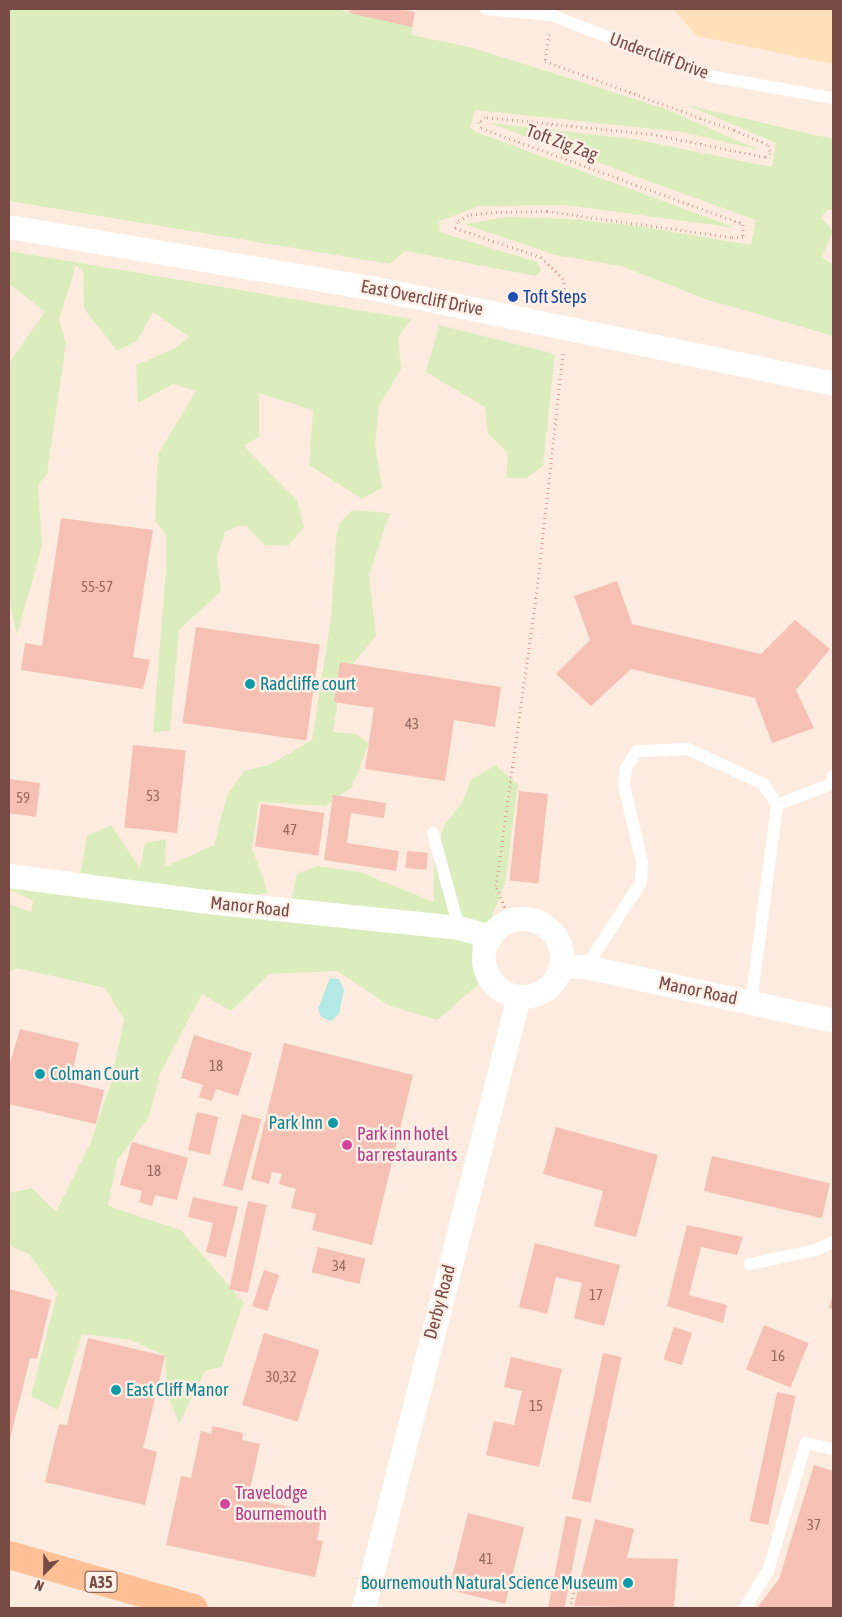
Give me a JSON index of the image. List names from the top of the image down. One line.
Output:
{"streets":{"main road":["A35"],"street":["East Overcliff Drive","Manor Road","Derby Road"],"lane":["Undercliff Drive"],"path":["Toft Zig Zag"]},"crossings":[["Undercliff Drive","Toft Zig Zag"],["Toft Zig Zag","East Overcliff Drive"],["Manor Road","Derby Road"]],"places":["Toft Steps","Radcliffe court","Colman Court","Park Inn","Park inn hotel bar restaurants","East Cliff Manor","Travelodge Bournemouth","Bournemouth Natural Science Museum"],"house_numbers":["55-57","43","53","59","47","18","18","34","17","16","30,32","15","37","41"],"north":"bottom left"}
